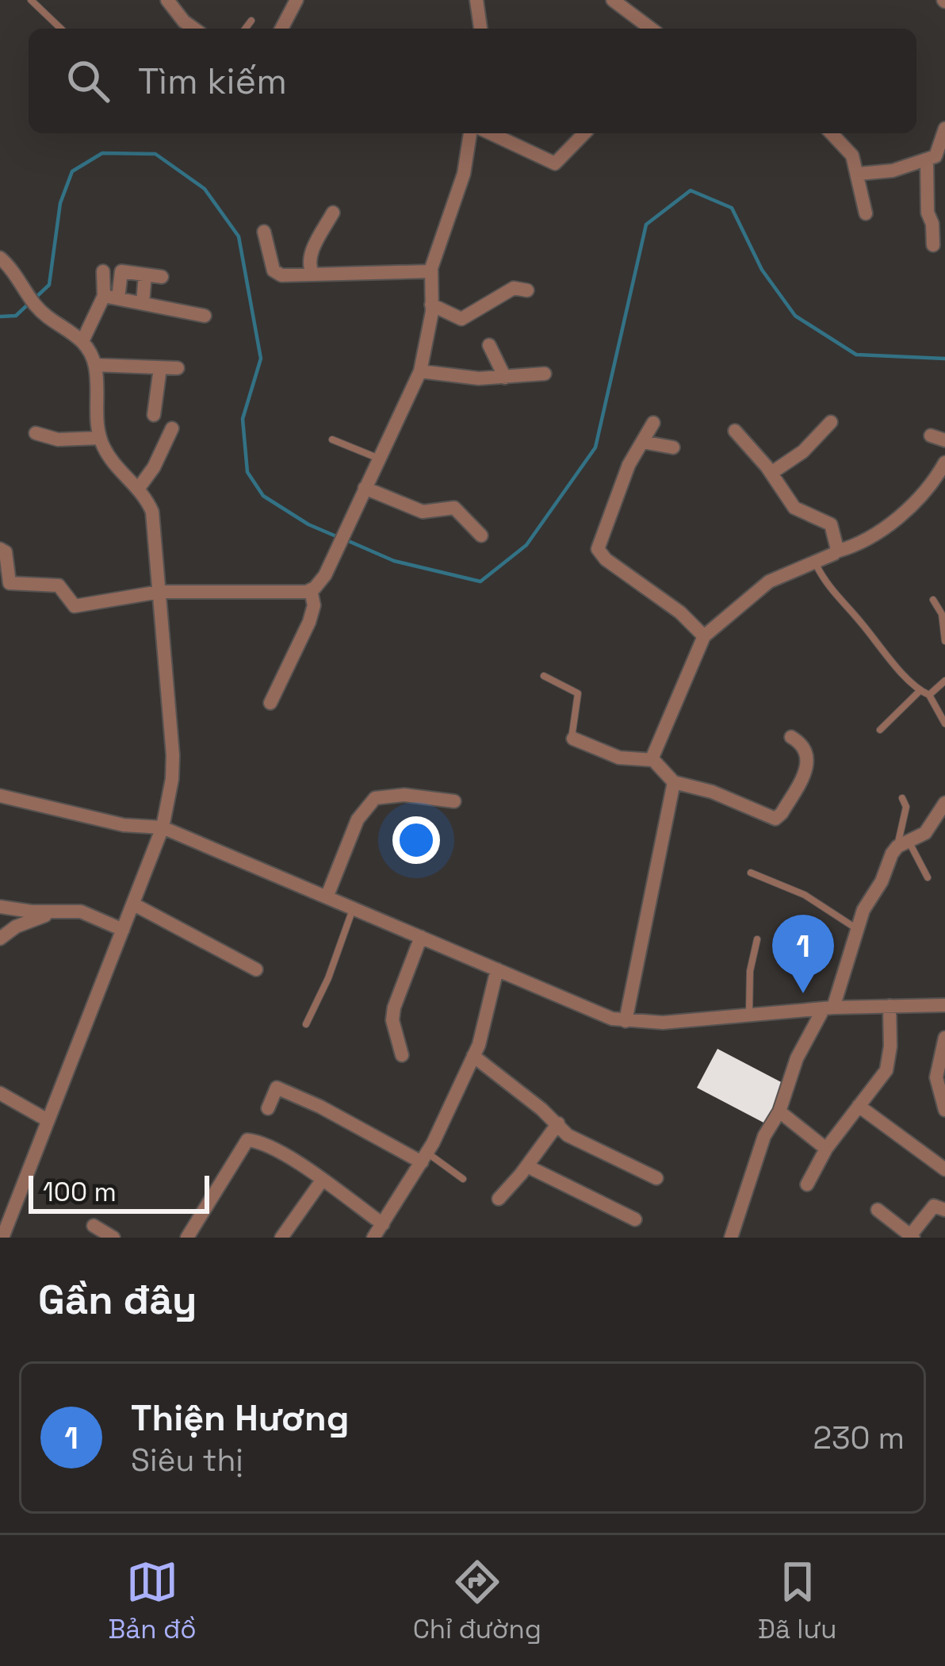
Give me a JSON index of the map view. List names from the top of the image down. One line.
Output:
{"scale_bar":"100 m","page":{"search":"Tìm kiếm","pins":"1","scale":"100 m","heading":"Gần đây","list":[{"mark":"1","name":"Thiện Hương","note":"Siêu thị","value":"230 m"}],"nav":["Bản đồ","Chỉ đường","Đã lưu"]}}
